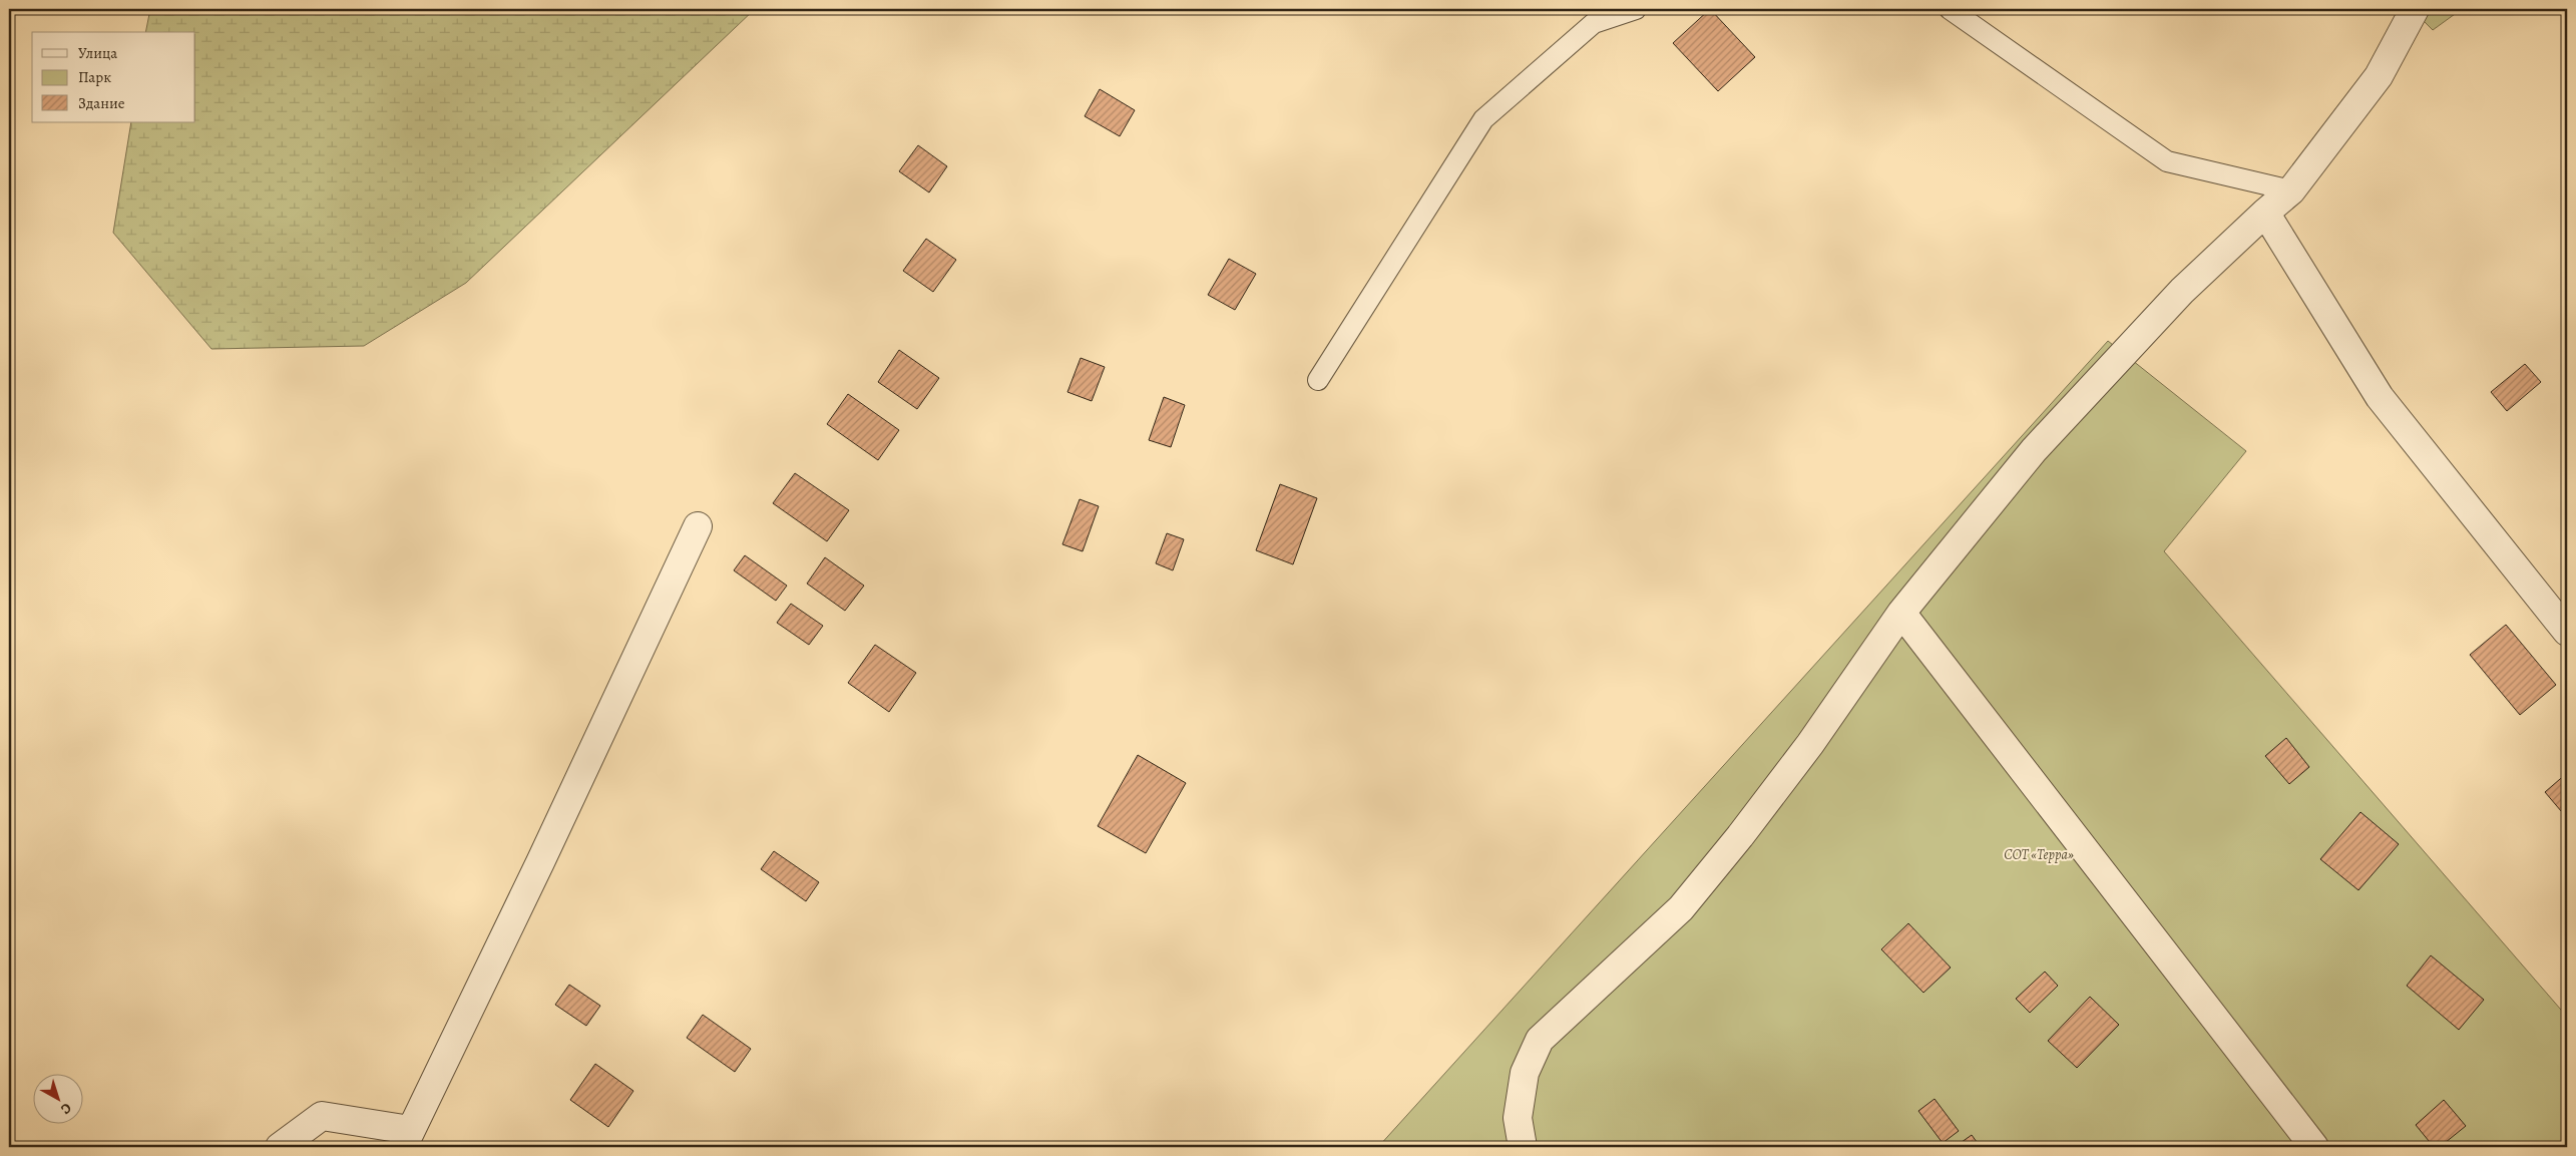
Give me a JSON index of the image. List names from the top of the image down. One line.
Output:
{"parks":["СОТ «Терра»"],"legend":["Улица","Парк","Здание"],"north":"bottom right"}
